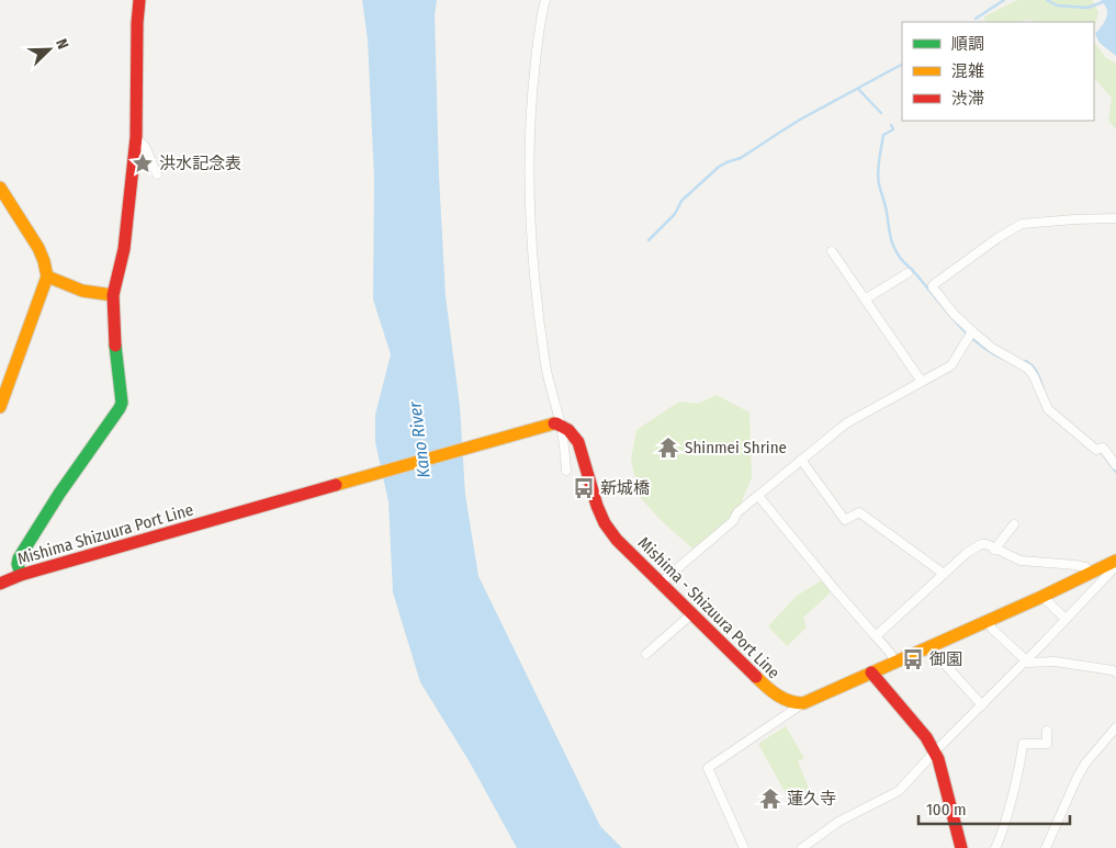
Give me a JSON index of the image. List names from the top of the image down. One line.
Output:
{"streets":{"main road":["Mishima Shizuura Port Line","Mishima - Shizuura Port Line"]},"crossings":[["Mishima Shizuura Port Line","Mishima - Shizuura Port Line"]],"water":["Kano River"],"places":{"place":["洪水記念表"],"temple":["Shinmei Shrine","蓮久寺"],"bus stop":["新城橋","御園"]},"legend":["順調","混雑","渋滞"],"scale_bar":"100 m","north":"top right"}
